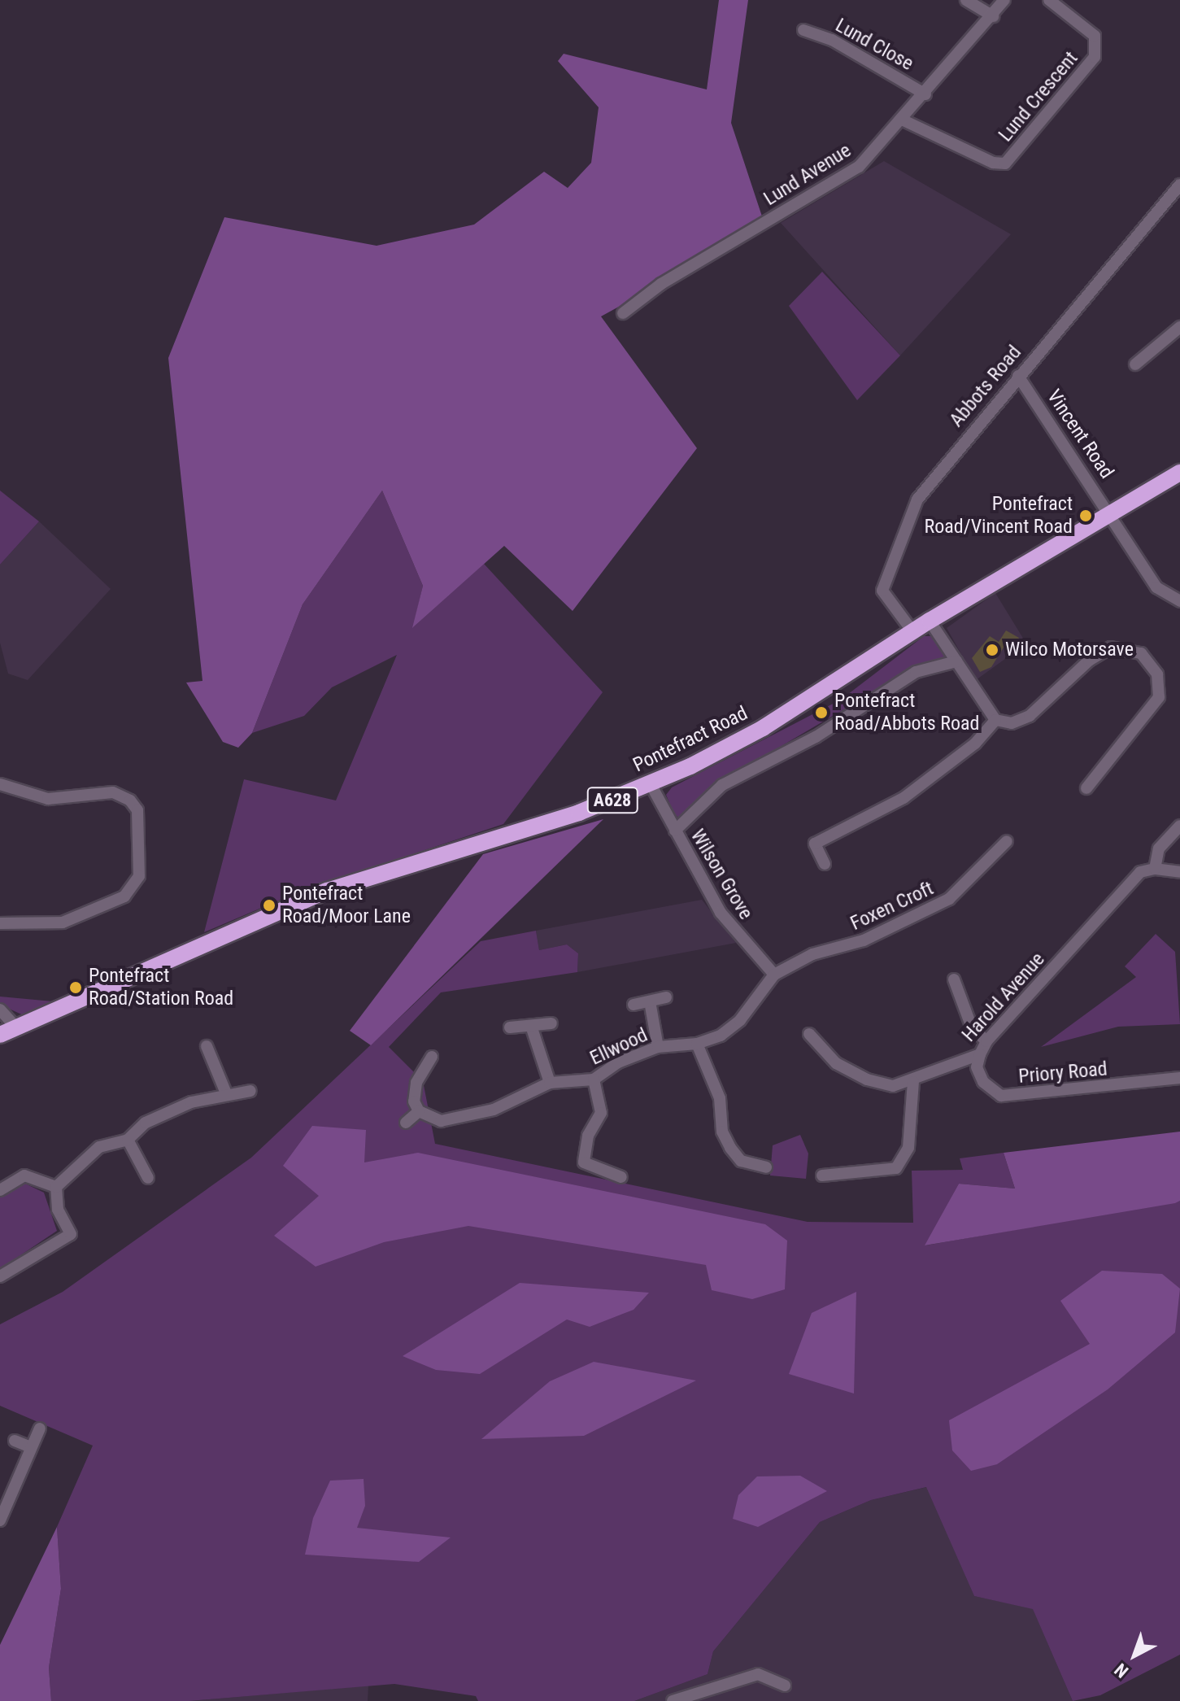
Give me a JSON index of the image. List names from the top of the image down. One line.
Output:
{"streets":{"highway":["Pontefract Road","A628"],"street":["Lund Close","Lund Crescent","Lund Avenue","Abbots Road","Vincent Road","Wilson Grove","Foxen Croft","Harold Avenue","Ellwood","Priory Road"]},"crossings":[["Lund Close","Lund Avenue"],["Lund Crescent","Lund Avenue"],["Abbots Road","Vincent Road"],["Abbots Road","Pontefract Road"],["Vincent Road","Pontefract Road"],["Pontefract Road","Wilson Grove"],["Wilson Grove","Foxen Croft"],["Wilson Grove","Ellwood"],["Foxen Croft","Ellwood"],["Harold Avenue","Priory Road"]],"places":["Pontefract Road/Vincent Road","Wilco Motorsave","Pontefract Road/Abbots Road","Pontefract Road/Moor Lane","Pontefract Road/Station Road"],"north":"bottom left"}
